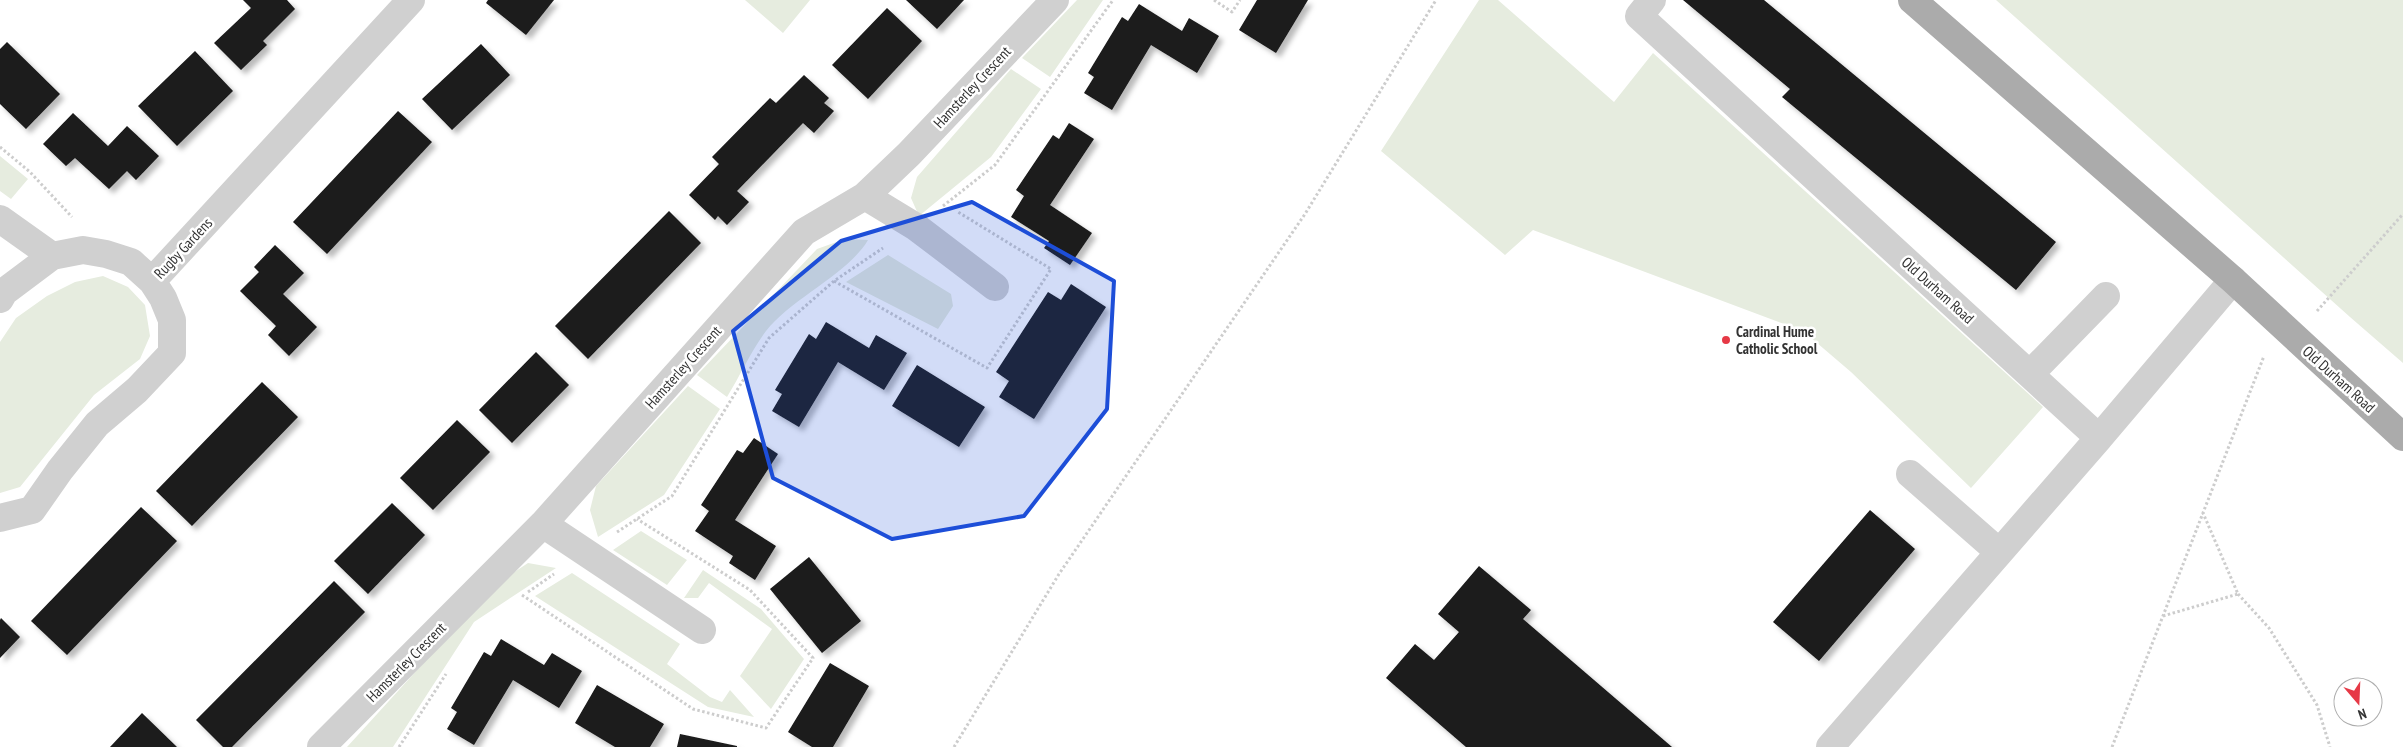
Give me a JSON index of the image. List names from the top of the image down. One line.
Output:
{"streets":{"main road":["Old Durham Road"],"street":["Hamsterley Crescent","Rugby Gardens"]},"places":["Cardinal Hume Catholic School"],"north":"bottom"}
